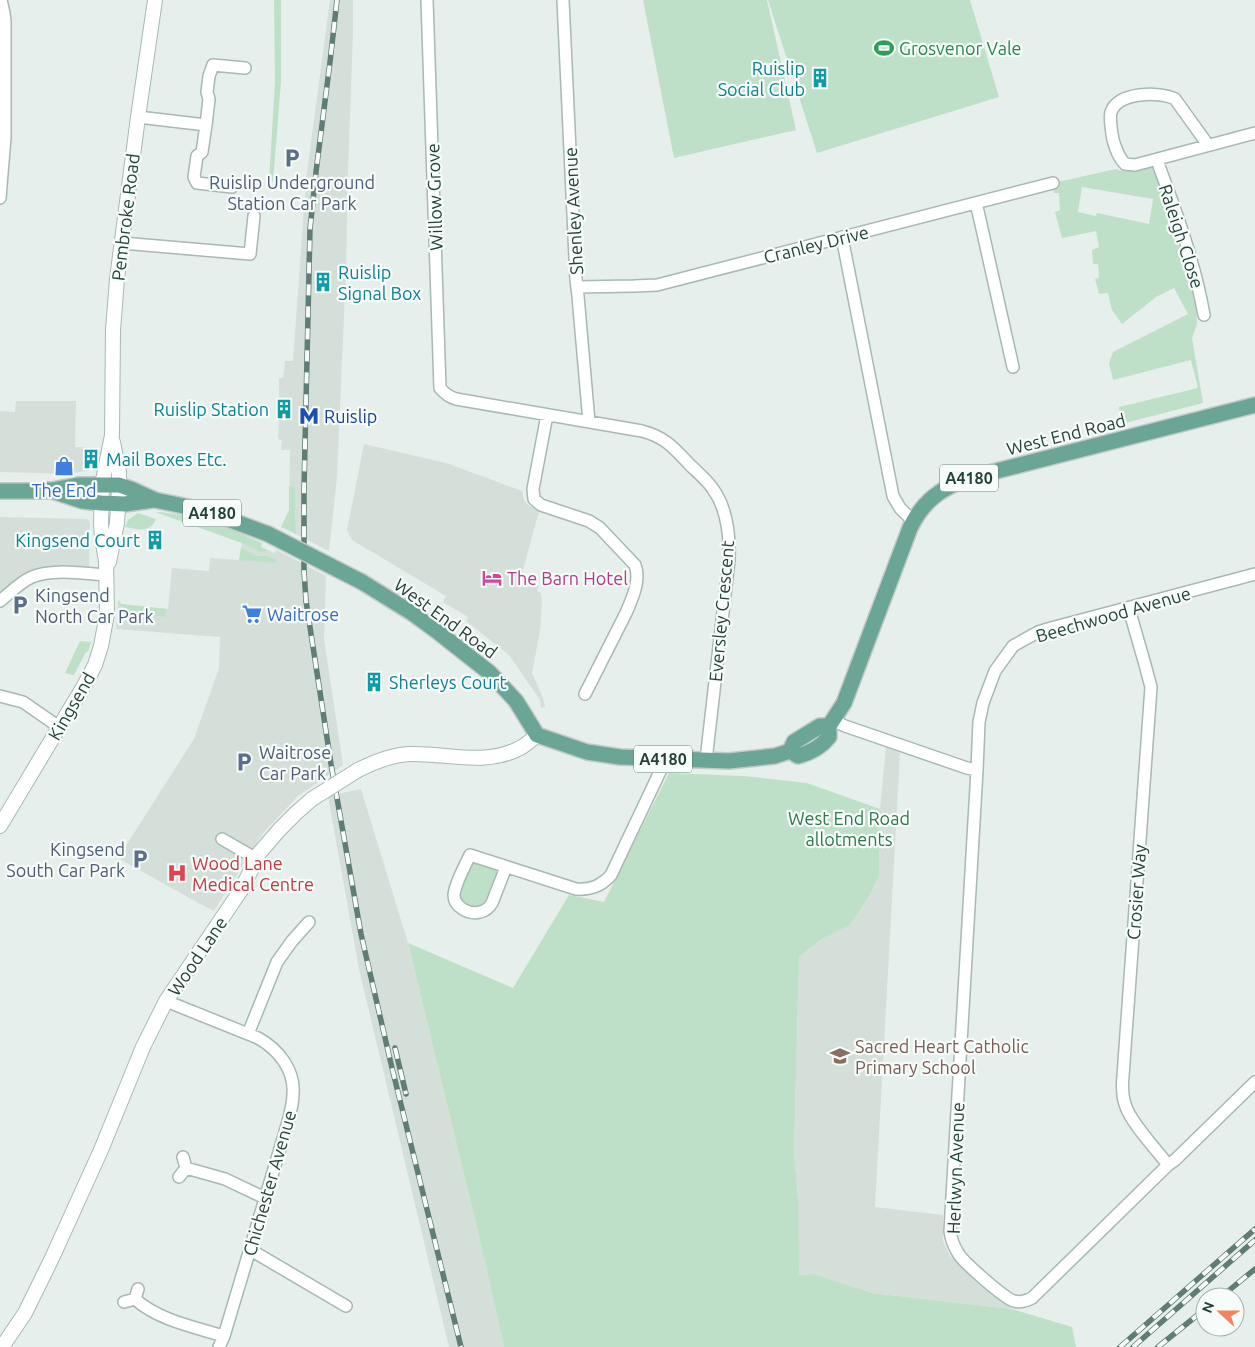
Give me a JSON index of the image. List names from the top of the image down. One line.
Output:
{"streets":{"main road":["West End Road","A4180"],"street":["Willow Grove","Shenley Avenue","Pembroke Road","Raleigh Close","Cranley Drive","Eversley Crescent","Beechwood Avenue","Kingsend","Crosier Way","Wood Lane","Herlwyn Avenue","Chichester Avenue"]},"crossings":[["Willow Grove","Eversley Crescent"],["Shenley Avenue","Cranley Drive"],["Shenley Avenue","Eversley Crescent"],["Pembroke Road","West End Road"],["Pembroke Road","A4180"],["Pembroke Road","Kingsend"],["West End Road","A4180"],["West End Road","Kingsend"],["West End Road","Wood Lane"],["A4180","Eversley Crescent"],["A4180","Kingsend"],["A4180","Wood Lane"],["Beechwood Avenue","Crosier Way"],["Beechwood Avenue","Herlwyn Avenue"],["Crosier Way","Herlwyn Avenue"],["Wood Lane","Chichester Avenue"]],"parks":["West End Road allotments"],"places":{"sports":["Grosvenor Vale"],"building":["Ruislip Social Club","Ruislip Signal Box","Ruislip Station","Mail Boxes Etc.","Kingsend Court","Sherleys Court"],"parking":["Ruislip Underground Station Car Park","Kingsend North Car Park","Waitrose Car Park","Kingsend South Car Park"],"metro station":["Ruislip"],"shop":["The End"],"hotel":["The Barn Hotel"],"supermarket":["Waitrose"],"hospital":["Wood Lane Medical Centre"],"school or university":["Sacred Heart Catholic Primary School"]},"north":"left"}
